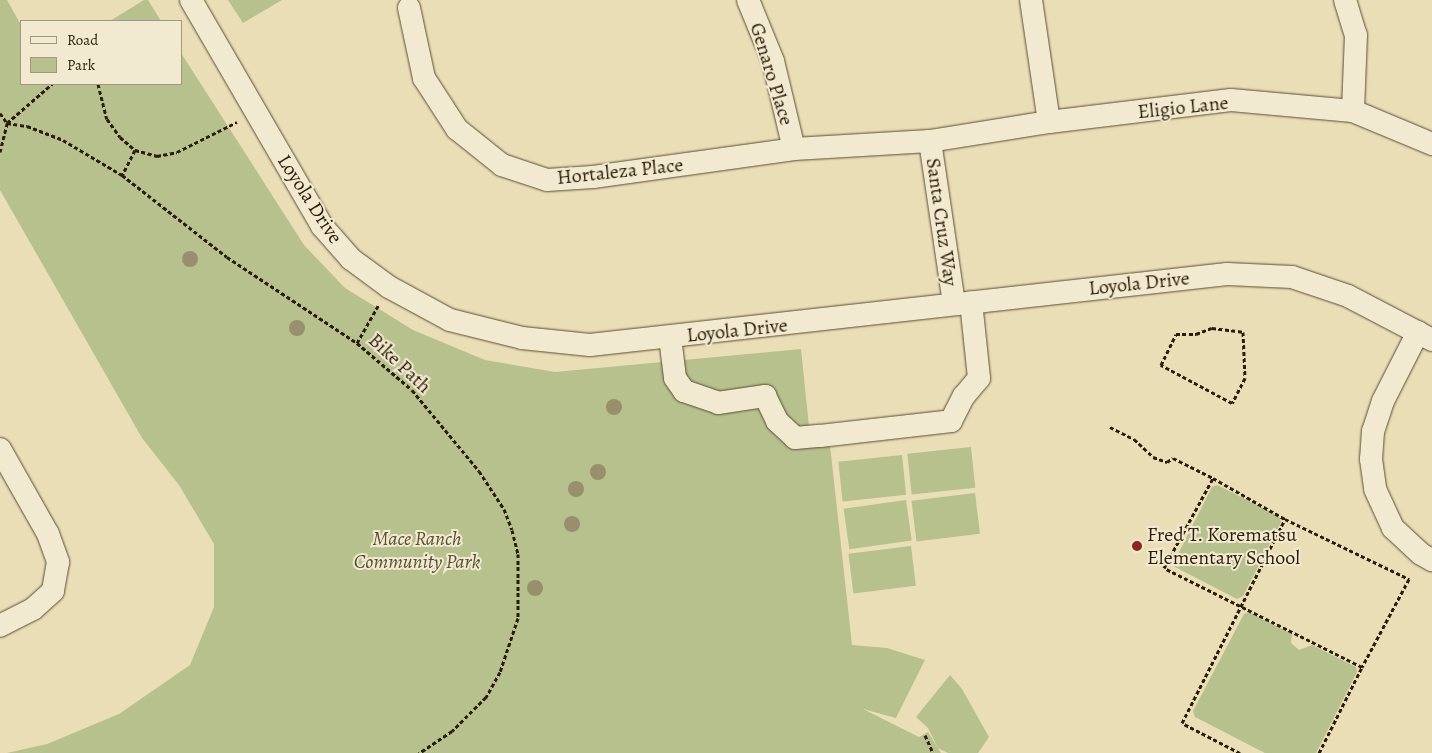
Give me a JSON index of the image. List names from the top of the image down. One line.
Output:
{"streets":{"street":["Genaro Place","Eligio Lane","Hortaleza Place","Loyola Drive","Santa Cruz Way"],"path":["Bike Path"]},"crossings":[["Genaro Place","Hortaleza Place"],["Eligio Lane","Hortaleza Place"],["Eligio Lane","Santa Cruz Way"],["Hortaleza Place","Santa Cruz Way"],["Loyola Drive","Santa Cruz Way"]],"parks":["Mace Ranch Community Park"],"places":["Fred T. Korematsu Elementary School"],"legend":["Road","Park"]}
